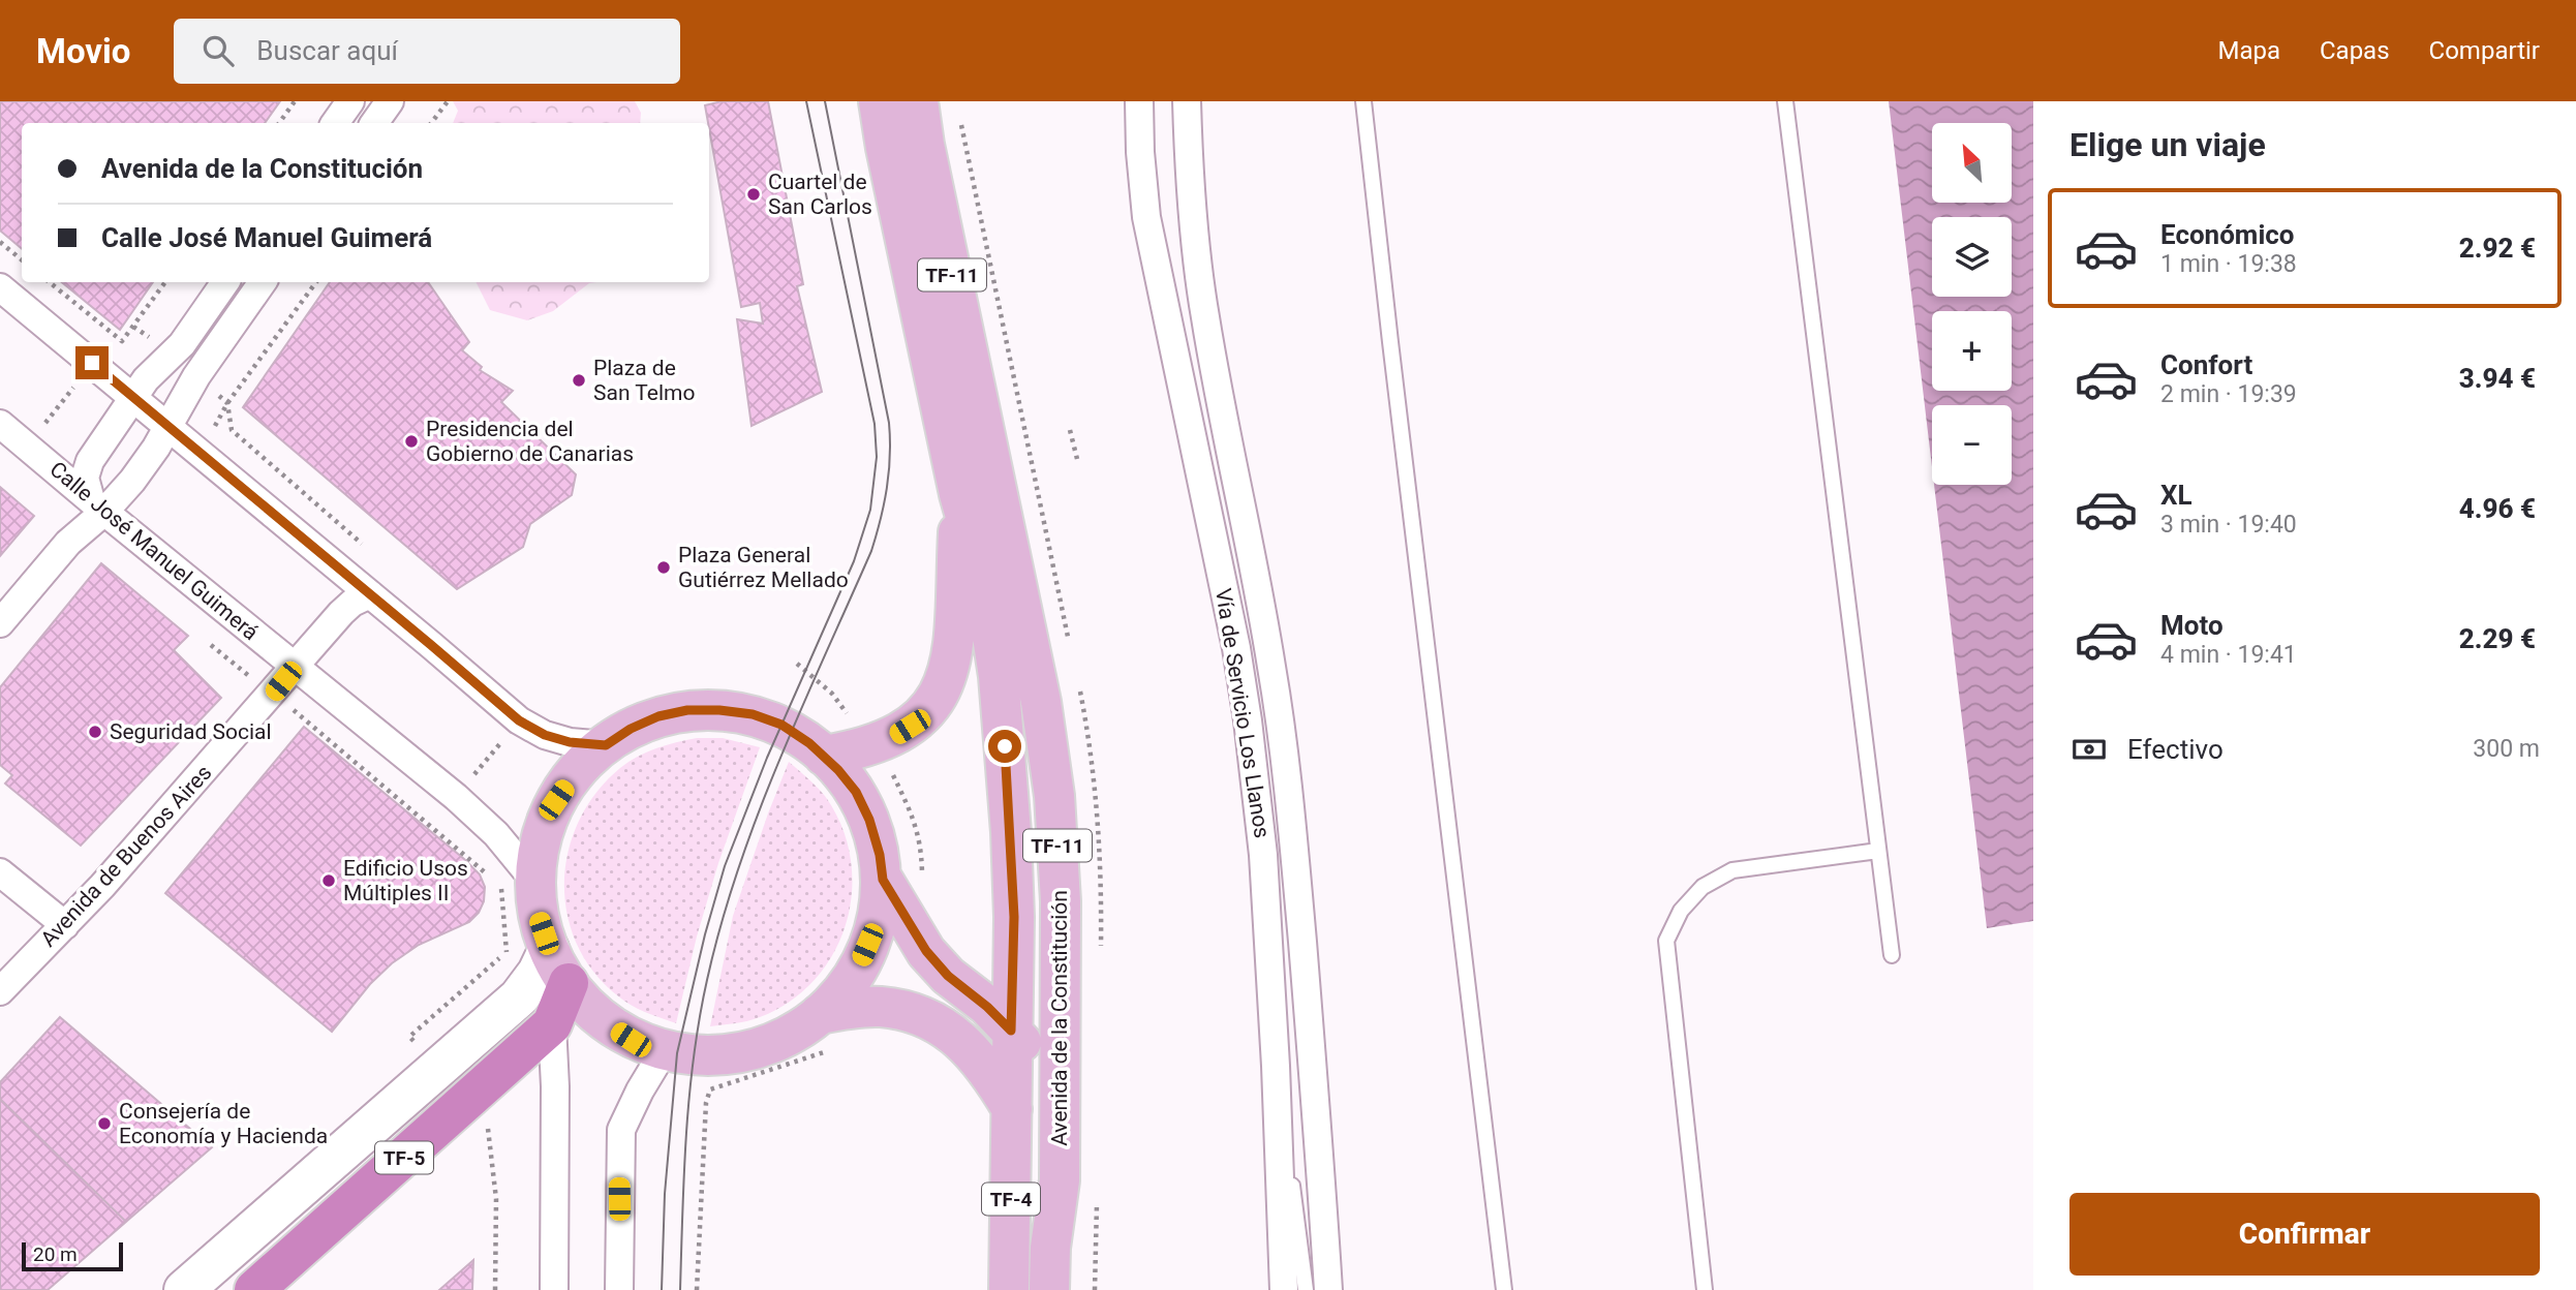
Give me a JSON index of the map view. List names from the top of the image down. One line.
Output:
{"streets":{"highway":["TF-5"],"main road":["TF-11","Avenida de la Constitución","TF-4"],"street":["Calle José Manuel Guimerá","Vía de Servicio Los Llanos","Avenida de Buenos Aires"]},"crossings":[["TF-11","TF-4"],["Calle José Manuel Guimerá","Avenida de Buenos Aires"]],"places":["Cuartel de San Carlos","Plaza de San Telmo","Presidencia del Gobierno de Canarias","Plaza General Gutiérrez Mellado","Seguridad Social","Edificio Usos Múltiples II","Consejería de Economía y Hacienda"],"scale_bar":"20 m","north":"top left","page":{"header":"Movio","search":"Buscar aquí","nav":["Mapa","Capas","Compartir"],"heading":"Elige un viaje","map_buttons":["+","−"],"banner":["Avenida de la Constitución","Calle José Manuel Guimerá"],"list":[{"name":"Económico","note":"1 min · 19:38","value":"2.92 €"},{"name":"Confort","note":"2 min · 19:39","value":"3.94 €"},{"name":"XL","note":"3 min · 19:40","value":"4.96 €"},{"name":"Moto","note":"4 min · 19:41","value":"2.29 €"}],"pay":["Efectivo","300 m"],"buttons":"Confirmar","scale":"20 m"}}
